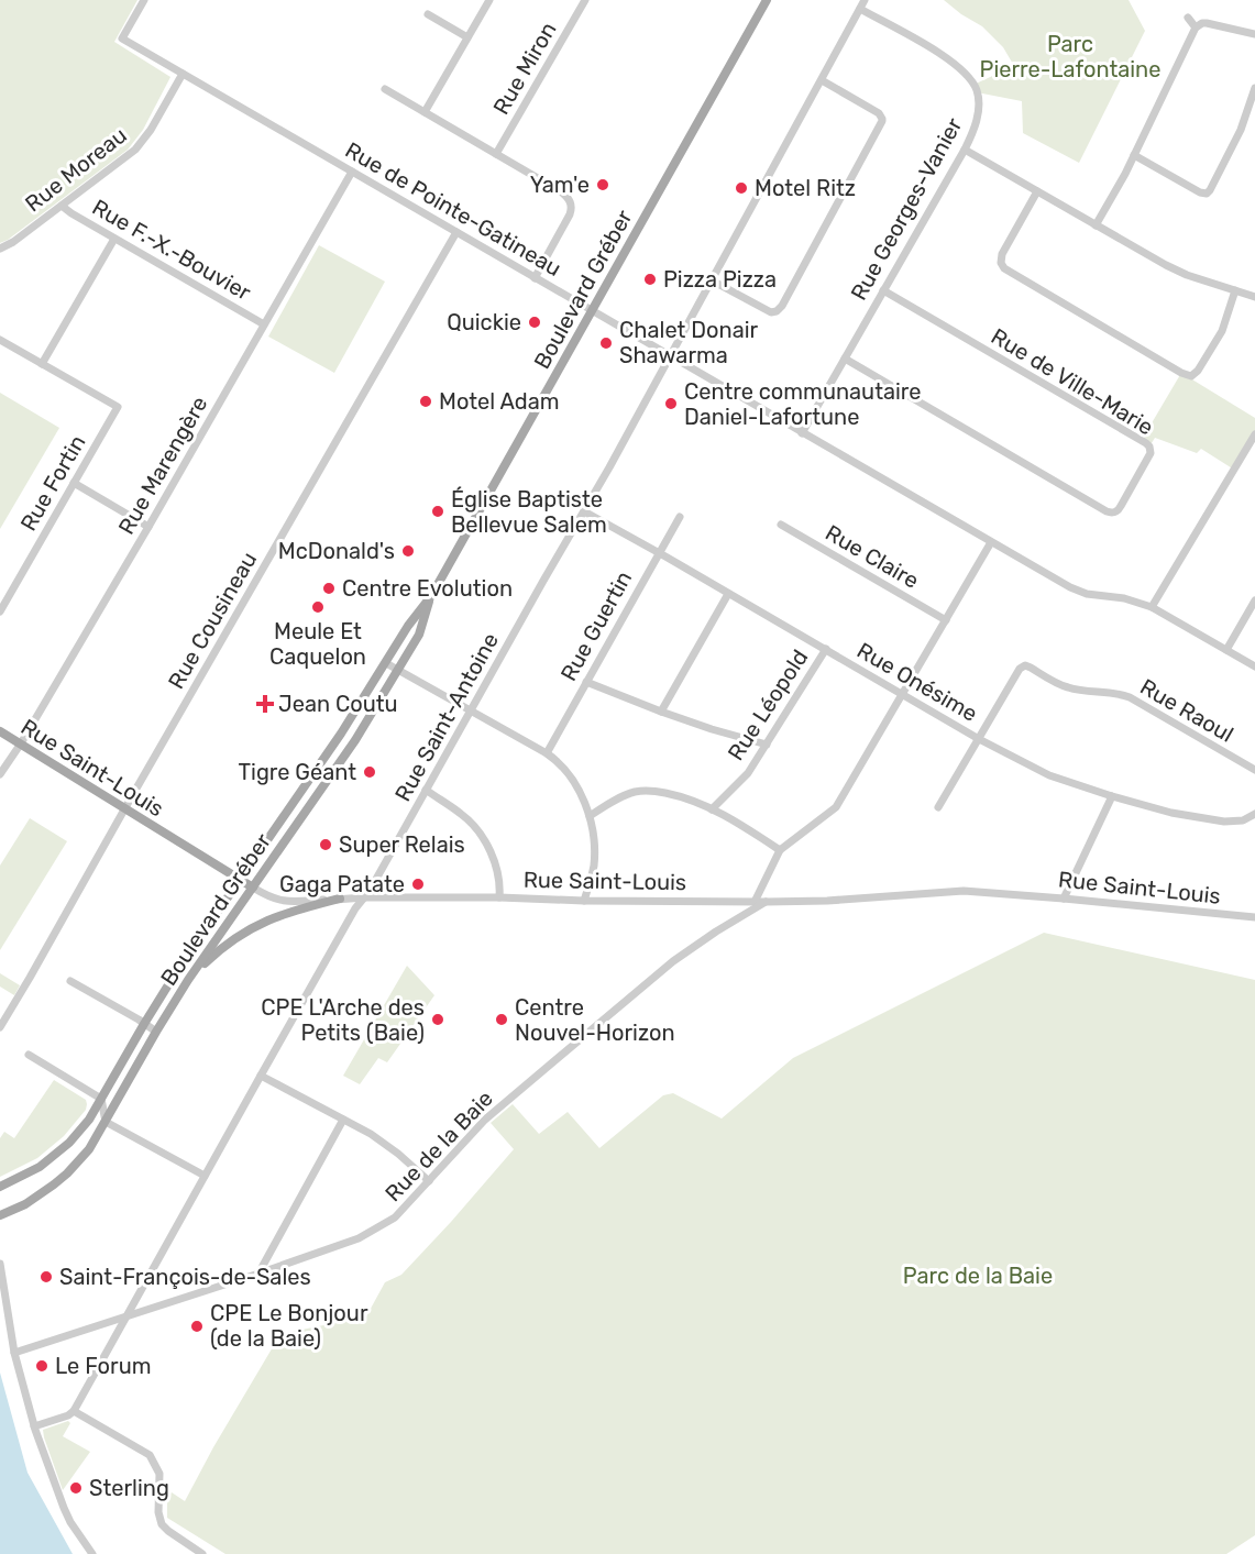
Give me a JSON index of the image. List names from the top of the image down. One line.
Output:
{"streets":{"main road":["Boulevard Gréber","Rue Saint-Louis"],"street":["Rue Miron","Rue Moreau","Rue de Pointe-Gatineau","Rue Georges-Vanier","Rue F.-X.-Bouvier","Rue de Ville-Marie","Rue Marengère","Rue Fortin","Rue Claire","Rue Cousineau","Rue Guertin","Rue Onésime","Rue Léopold","Rue Raoul","Rue Saint-Antoine","Rue de la Baie"]},"crossings":[["Rue Moreau","Rue de Pointe-Gatineau"],["Rue Moreau","Rue F.-X.-Bouvier"],["Rue de Pointe-Gatineau","Rue Georges-Vanier"],["Rue de Pointe-Gatineau","Boulevard Gréber"],["Rue de Pointe-Gatineau","Rue Marengère"],["Rue de Pointe-Gatineau","Rue Cousineau"],["Rue de Pointe-Gatineau","Rue Saint-Antoine"],["Rue Georges-Vanier","Rue de Ville-Marie"],["Rue Georges-Vanier","Rue Saint-Antoine"],["Rue F.-X.-Bouvier","Rue Marengère"],["Boulevard Gréber","Rue Saint-Louis"],["Rue Marengère","Rue Saint-Louis"],["Rue Cousineau","Rue Saint-Louis"],["Rue Guertin","Rue Onésime"],["Rue Onésime","Rue Léopold"],["Rue Onésime","Rue Raoul"],["Rue Onésime","Rue Saint-Antoine"],["Rue Saint-Antoine","Rue Saint-Louis"],["Rue Saint-Antoine","Rue de la Baie"],["Rue Saint-Louis","Rue de la Baie"]],"parks":["Parc Pierre-Lafontaine","Parc de la Baie"],"places":{"other":["Yam'e","Motel Ritz","Pizza Pizza","Quickie","Chalet Donair Shawarma","Motel Adam","Centre communautaire Daniel-Lafortune","Église Baptiste Bellevue Salem","McDonald's","Centre Evolution","Meule Et Caquelon","Tigre Géant","Super Relais","Gaga Patate","CPE L'Arche des Petits (Baie)","Centre Nouvel-Horizon","Saint-François-de-Sales","CPE Le Bonjour (de la Baie)","Le Forum","Sterling"],"health":["Jean Coutu"]}}
